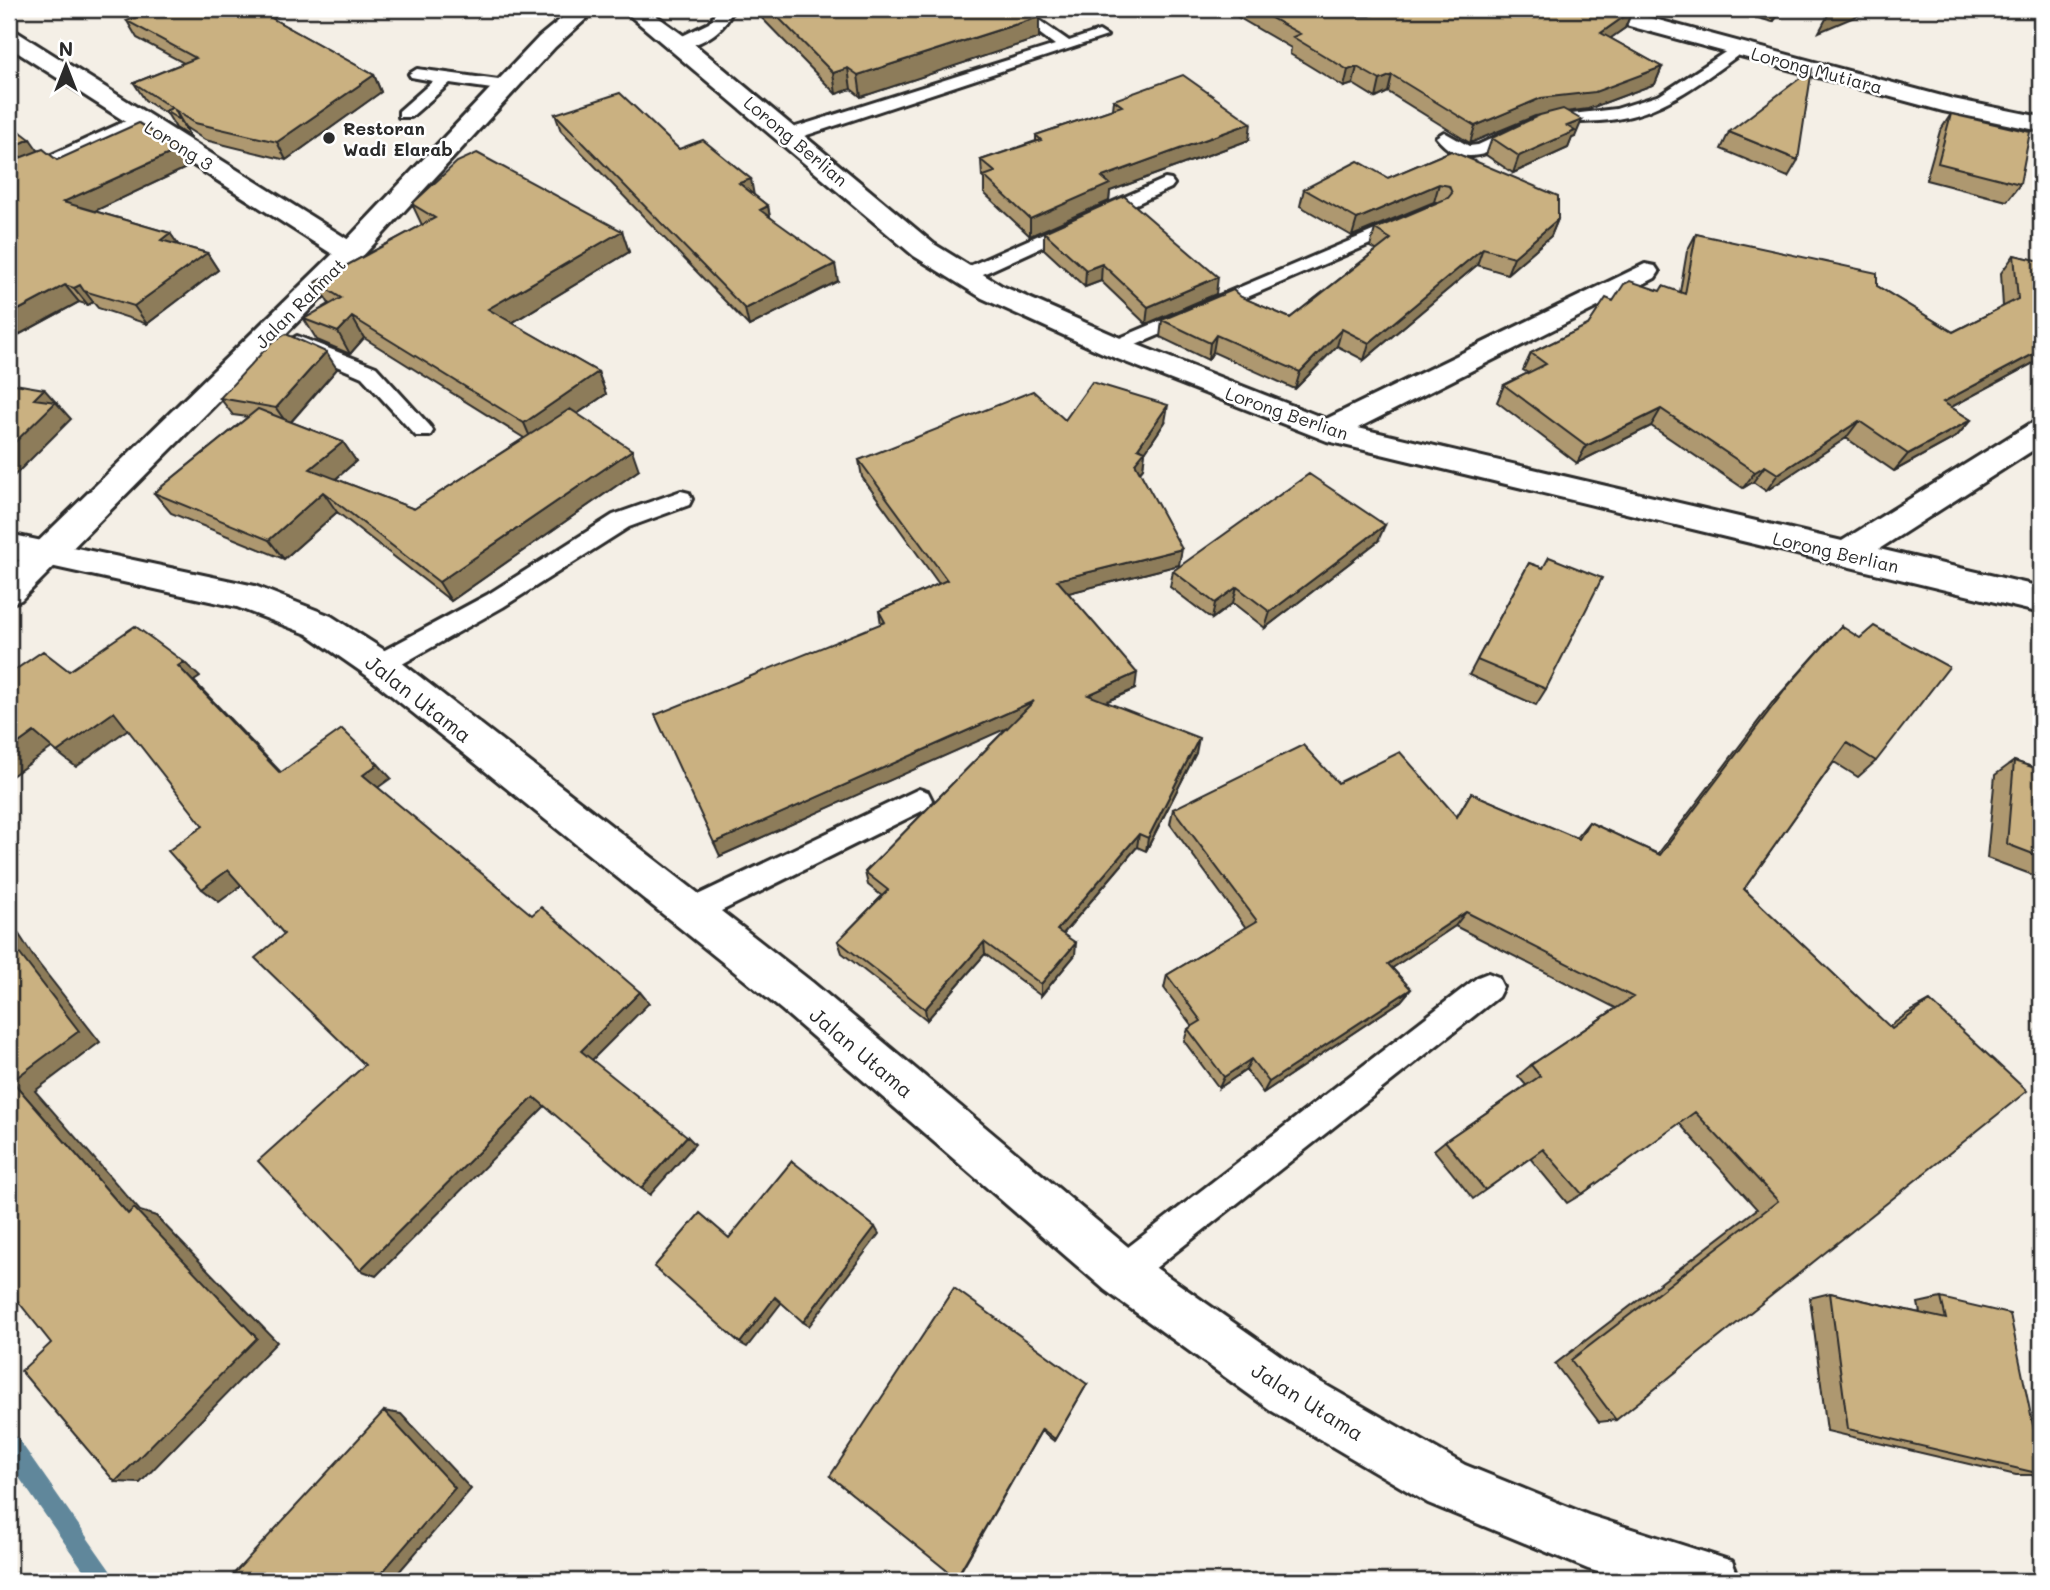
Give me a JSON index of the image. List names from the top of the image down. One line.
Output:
{"streets":{"street":["Lorong Mutiara","Lorong Berlian","Lorong 3","Jalan Rahmat","Jalan Utama"]},"crossings":[["Lorong 3","Jalan Rahmat"],["Jalan Rahmat","Jalan Utama"]],"places":["Restoran Wadi Elarab"],"north":"top"}
